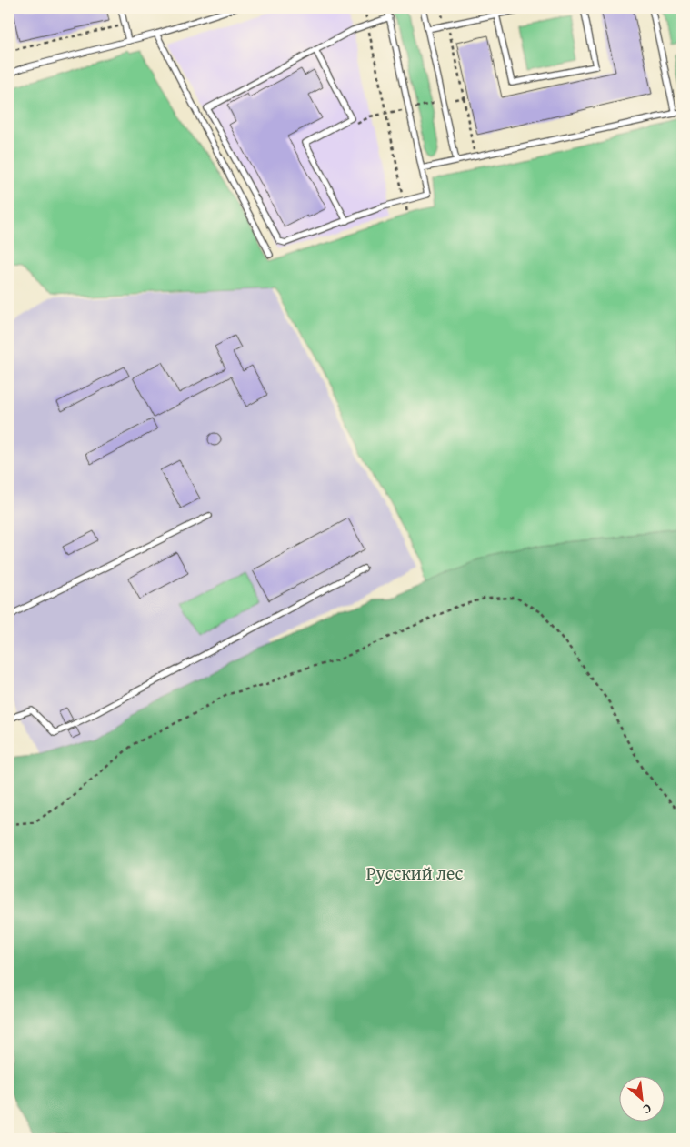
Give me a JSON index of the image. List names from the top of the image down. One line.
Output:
{"parks":["Русский лес"],"north":"bottom right"}
